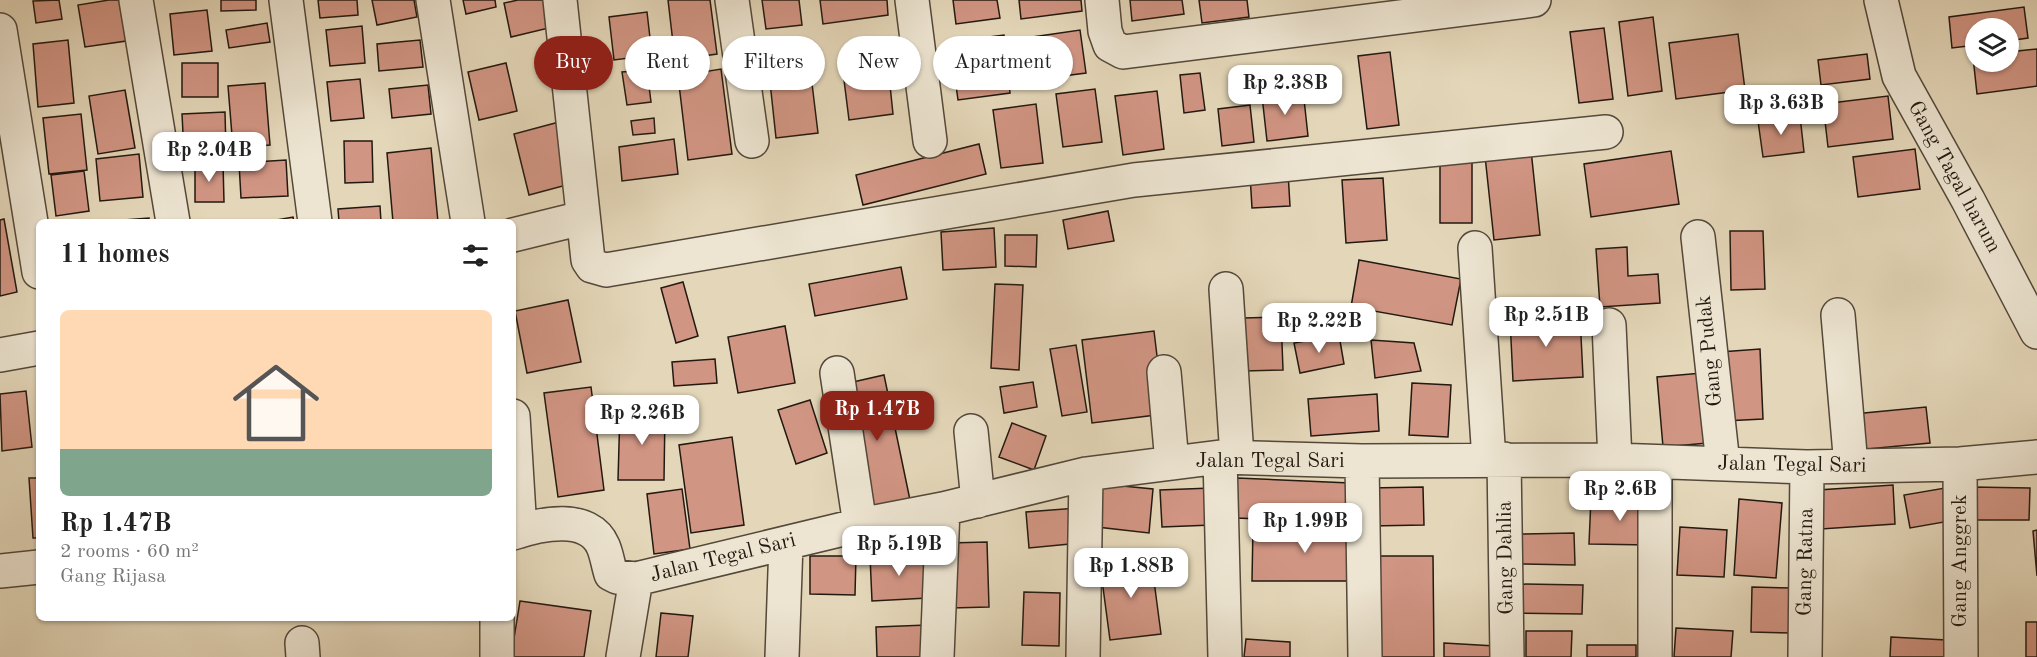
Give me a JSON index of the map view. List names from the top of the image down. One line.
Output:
{"streets":{"street":["Gang Tagal harum","Gang Pudak","Jalan Tegal Sari","Gang Dahlia","Gang Anggrek","Gang Ratna"]},"crossings":[["Gang Pudak","Jalan Tegal Sari"],["Jalan Tegal Sari","Gang Dahlia"],["Jalan Tegal Sari","Gang Anggrek"],["Jalan Tegal Sari","Gang Ratna"]],"page":{"chip":["Buy","Rent","Filters","New","Apartment"],"price":["Rp 2.38B","Rp 3.63B","Rp 2.04B","Rp 2.51B","Rp 2.22B","Rp 1.47B","Rp 2.26B","Rp 2.6B","Rp 1.99B","Rp 5.19B","Rp 1.88B"],"heading":"11 homes","list":[{"name":"Rp 1.47B","note":"2 rooms · 60 m² · Gang Rijasa"}]}}
